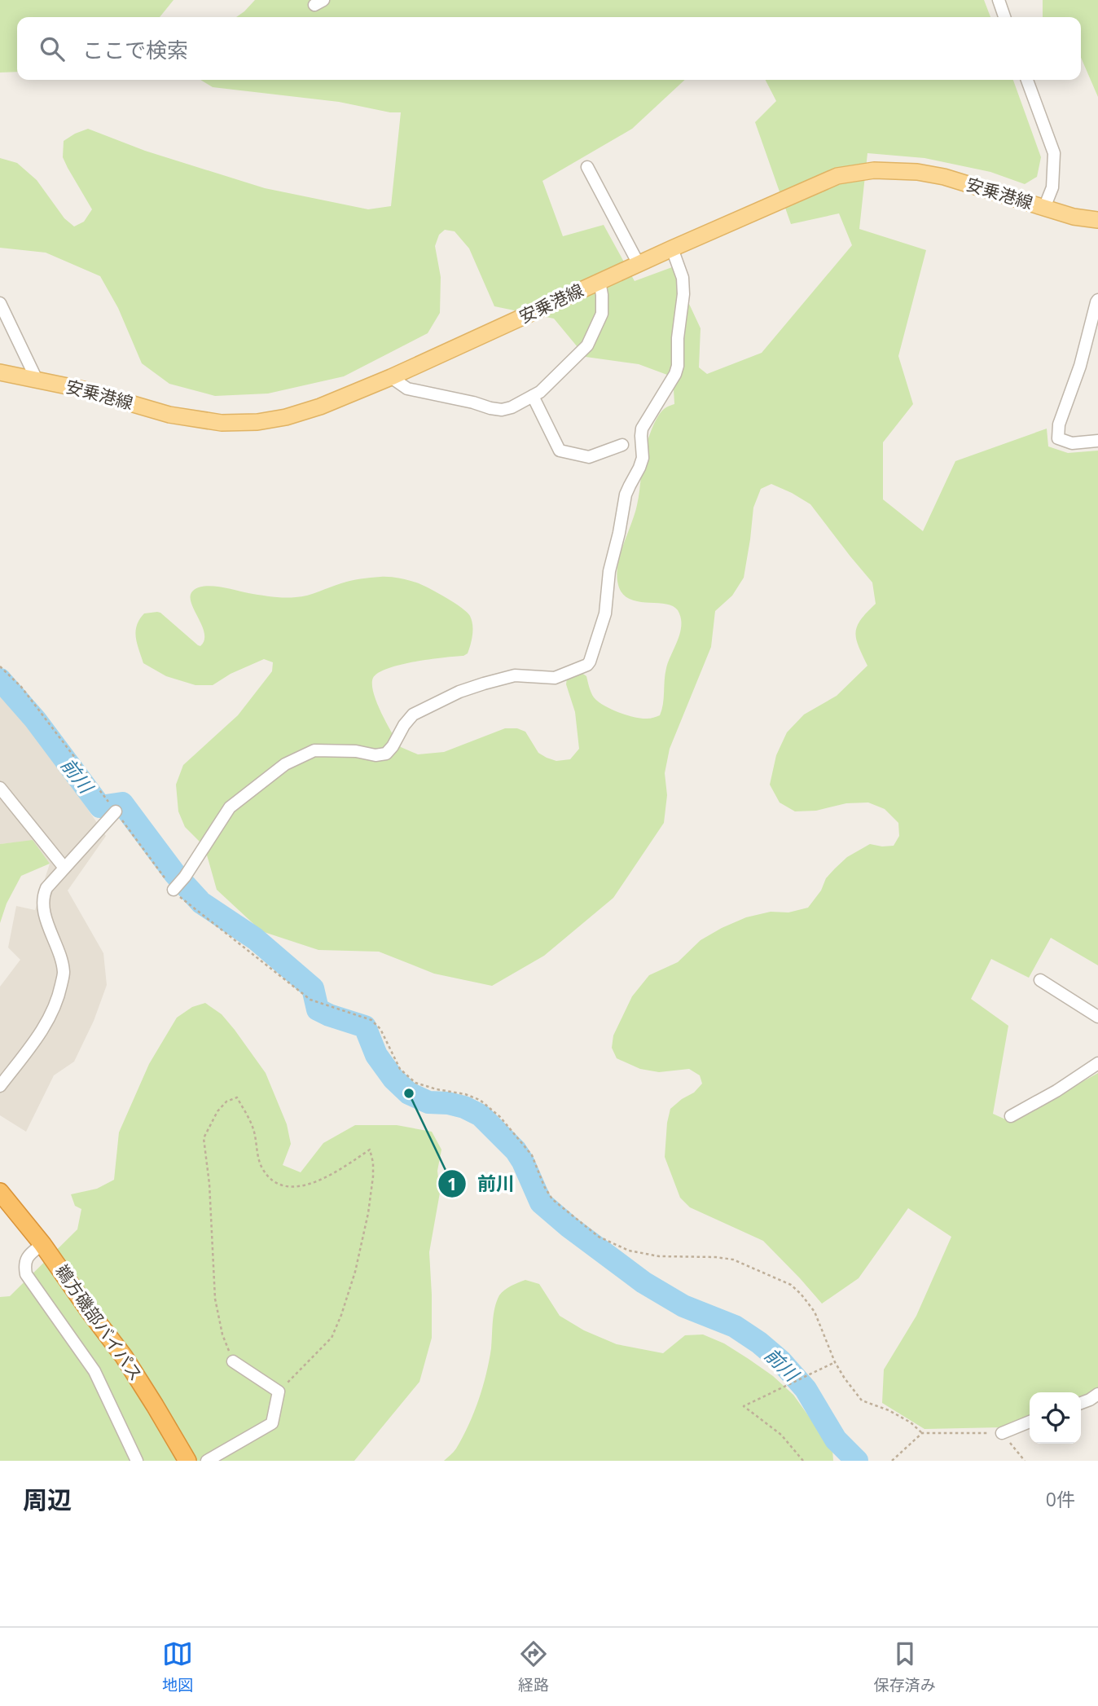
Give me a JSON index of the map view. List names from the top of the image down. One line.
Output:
{"streets":{"highway":["鵜方磯部バイパス"],"main road":["安乗港線"]},"water":["前川"],"places":["前川"],"page":{"search":"ここで検索","heading":["周辺","0件"],"nav":["地図","経路","保存済み"]}}
